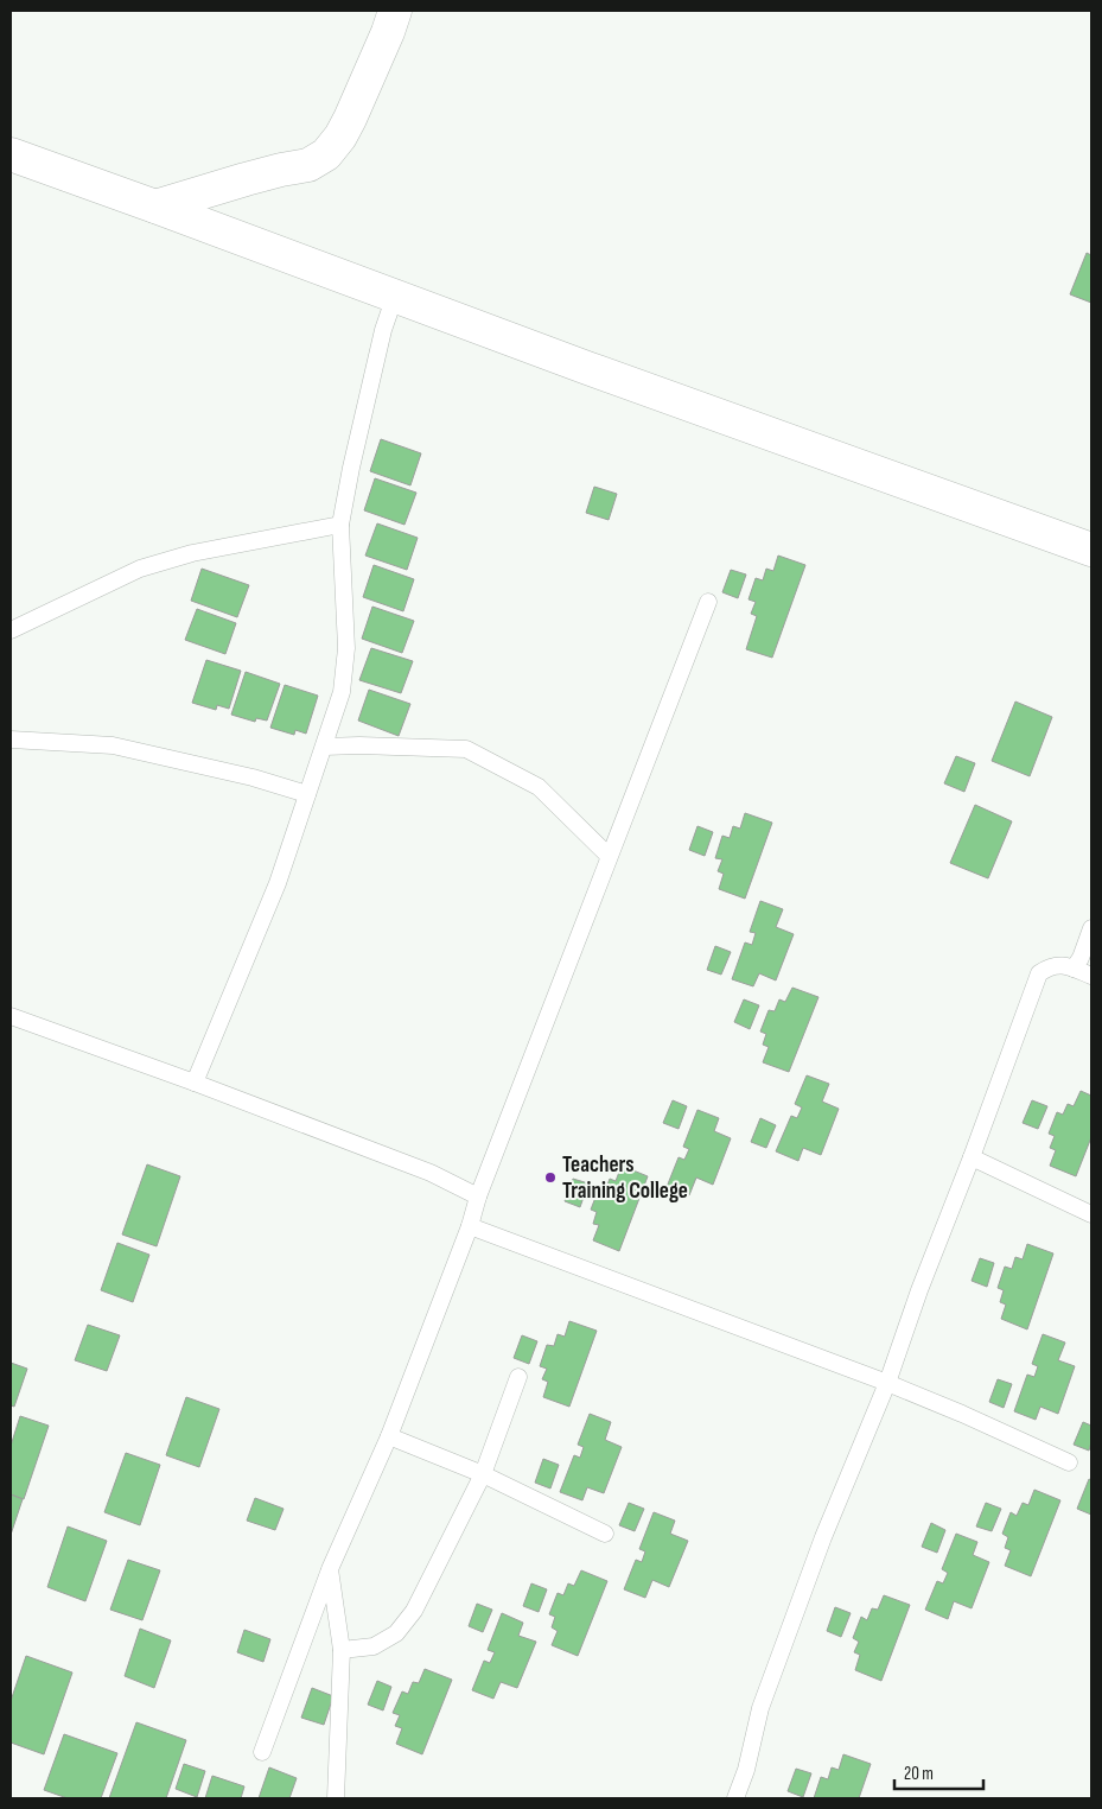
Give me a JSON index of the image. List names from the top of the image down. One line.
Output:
{"places":["Teachers Training College"],"scale_bar":"20 m"}
